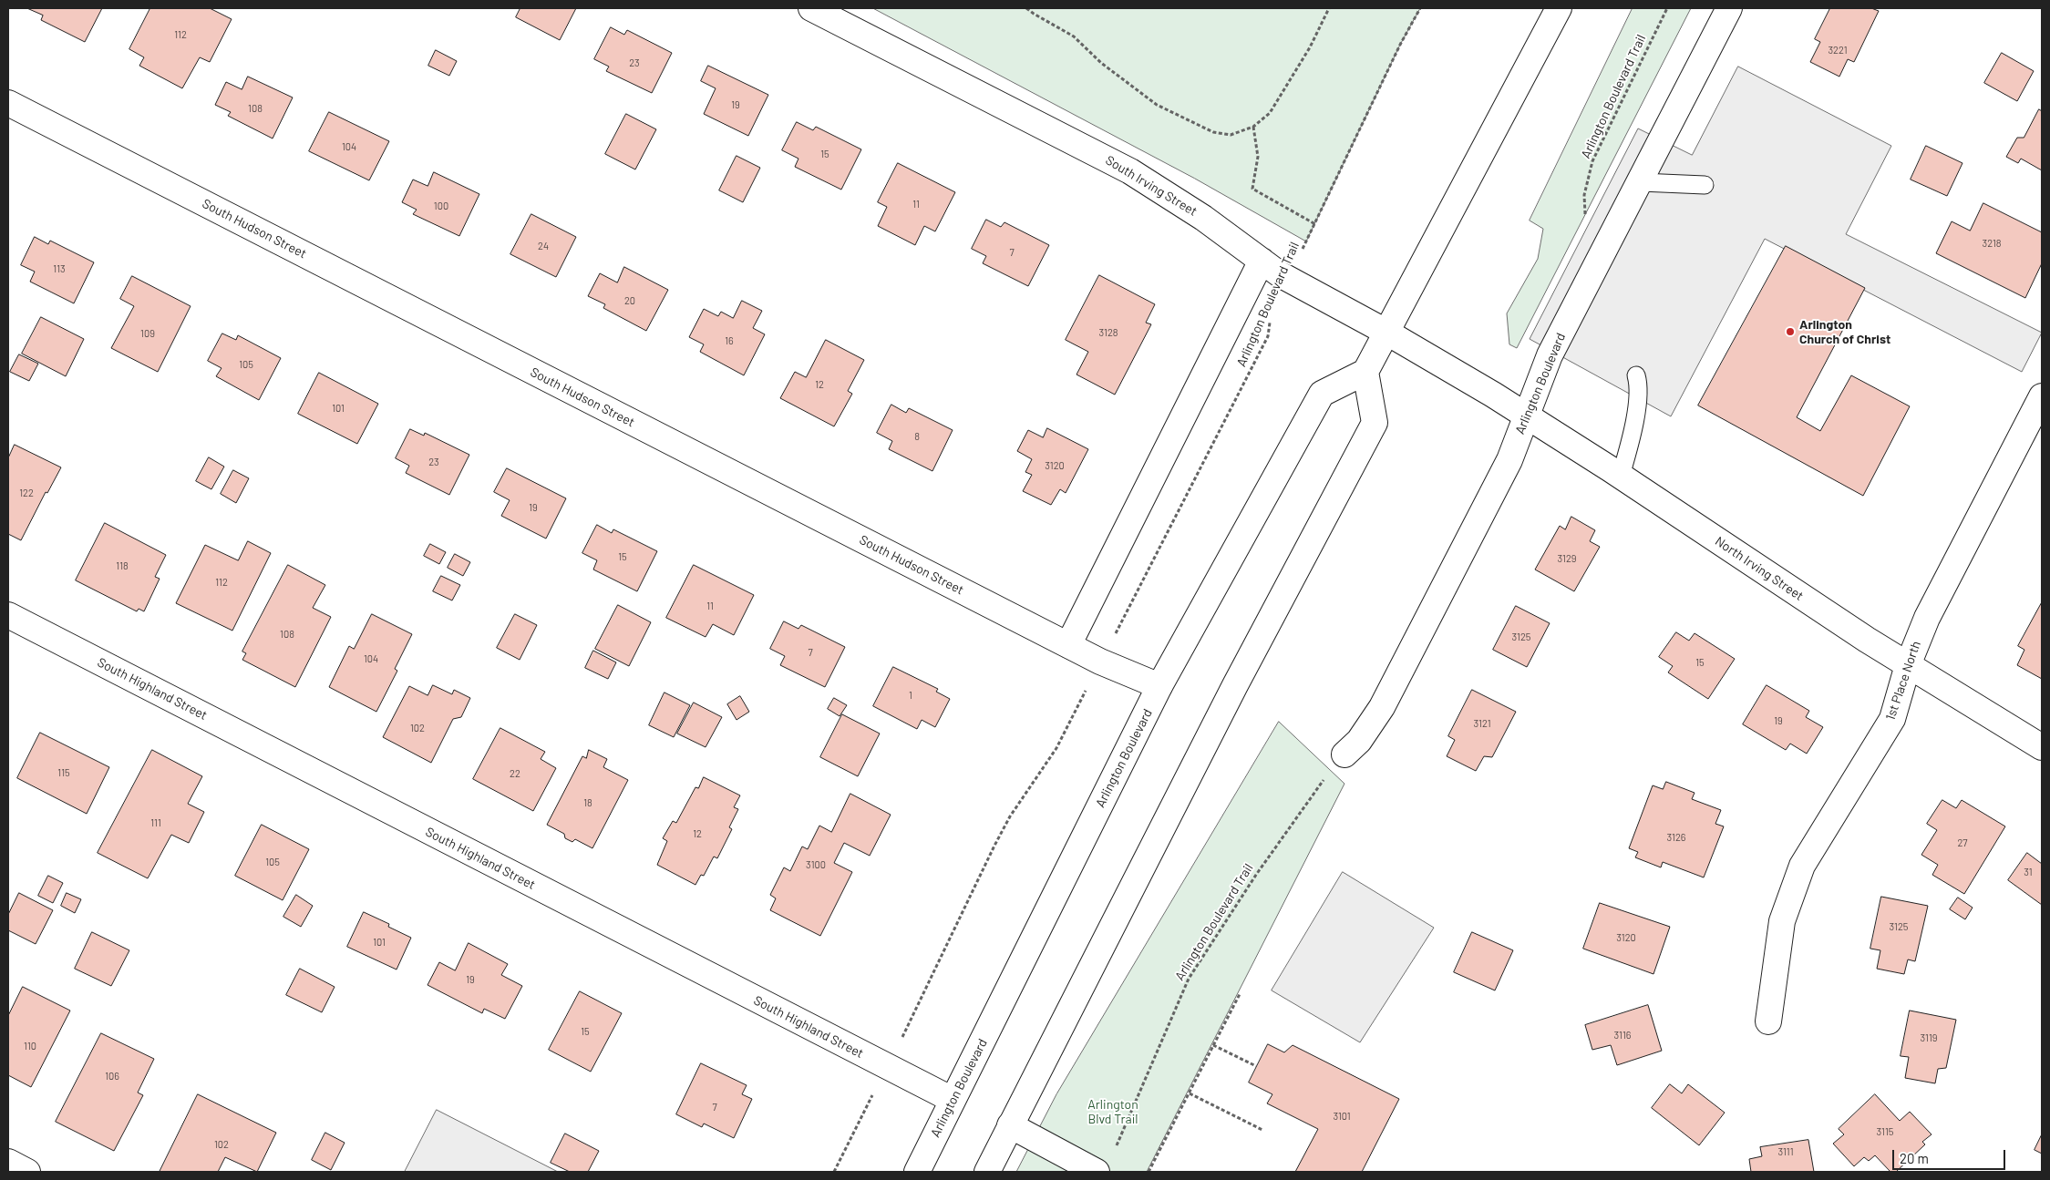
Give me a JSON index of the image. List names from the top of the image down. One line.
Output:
{"streets":{"main road":["South Irving Street","South Hudson Street","Arlington Boulevard","North Irving Street","1st Place North","South Highland Street"],"path":["Arlington Boulevard Trail"]},"crossings":[["Arlington Boulevard Trail","South Irving Street"],["Arlington Boulevard Trail","Arlington Boulevard"],["South Irving Street","North Irving Street"],["South Hudson Street","Arlington Boulevard"],["Arlington Boulevard","North Irving Street"],["Arlington Boulevard","South Highland Street"],["North Irving Street","1st Place North"]],"parks":["Arlington Blvd Trail"],"places":["Arlington Church of Christ"],"house_numbers":["112","3221","23","19","108","104","15","11","100","3218","24","7","113","20","3128","109","16","105","12","101","8","23","3120","122","19","15","3129","118","112","11","108","3125","7","104","15","1","19","3121","102","115","22","18","111","12","3126","27","105","3100","31","3125","3120","101","19","15","3116","3119","110","106","7","3101","3115","102","3111"],"scale_bar":"20 m"}
